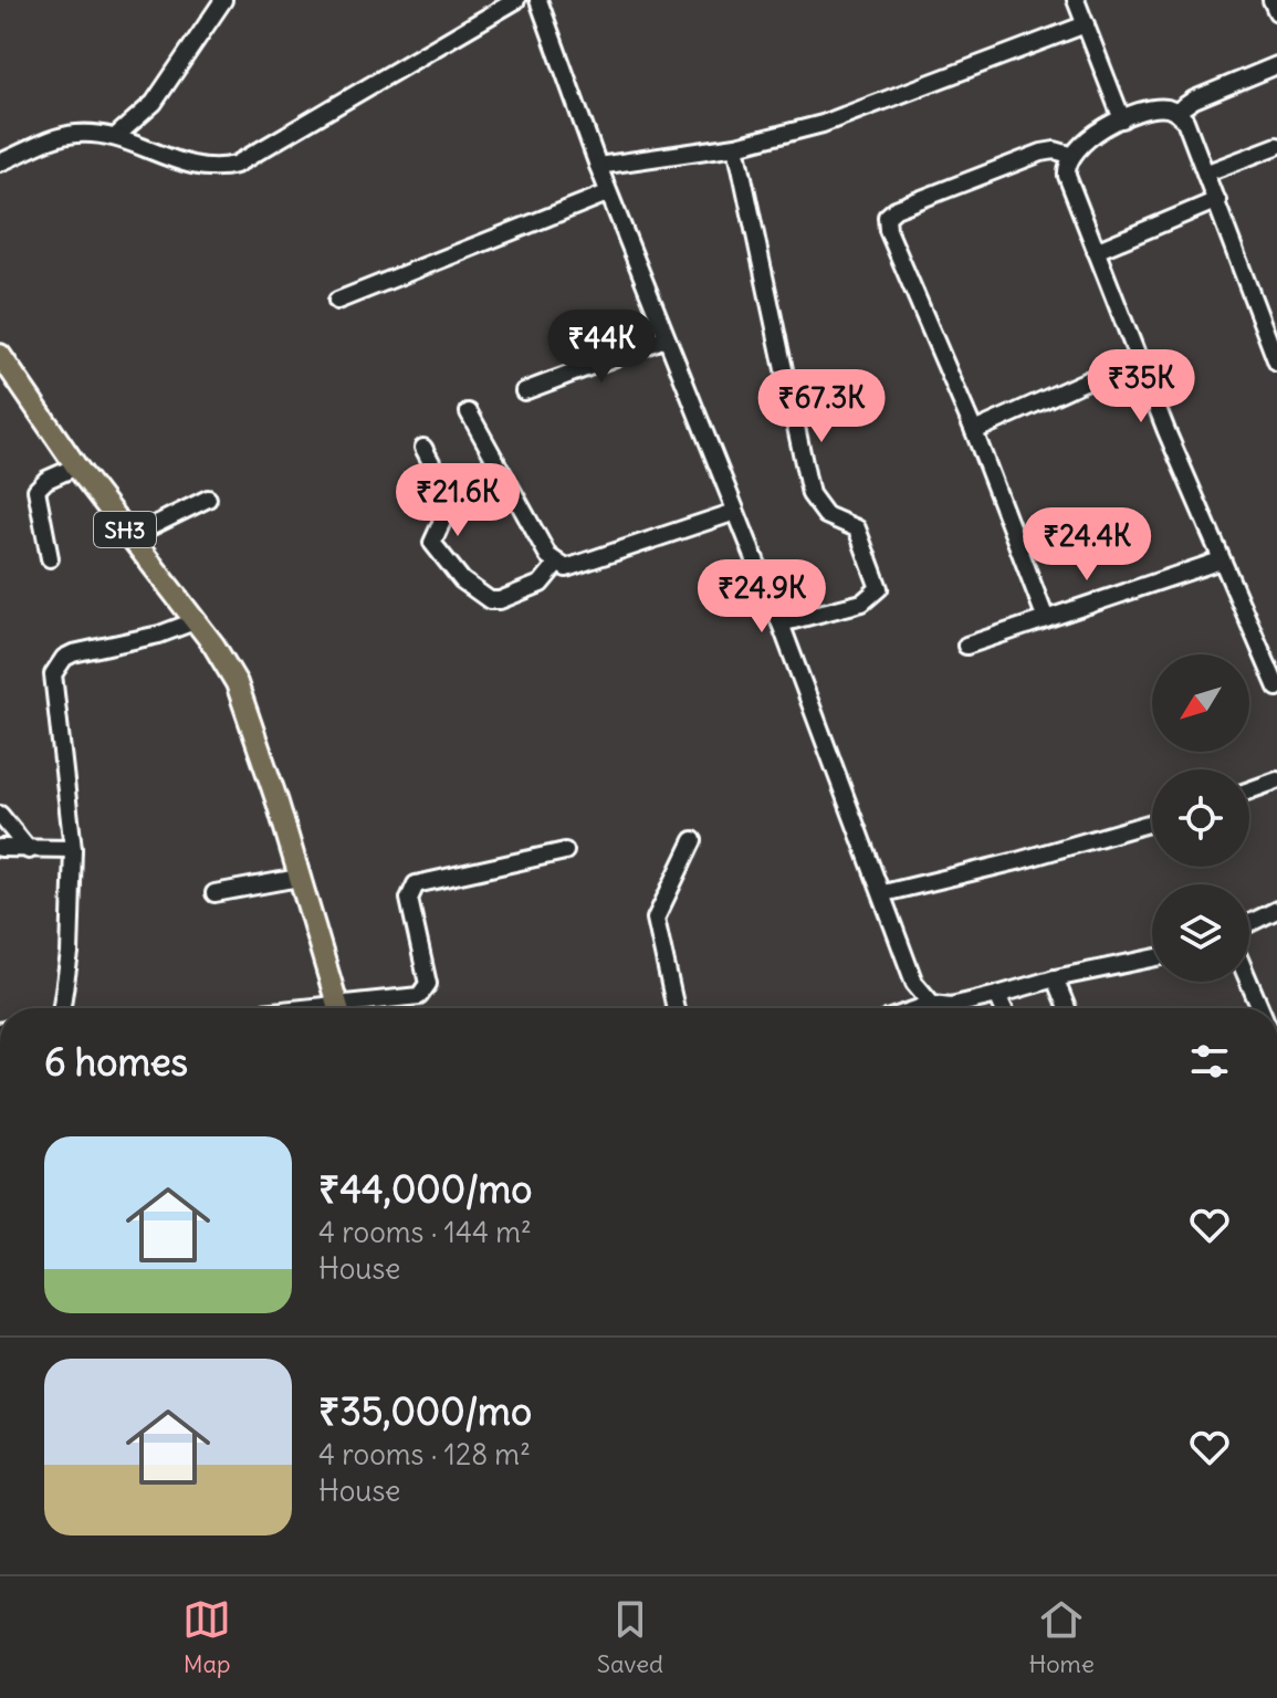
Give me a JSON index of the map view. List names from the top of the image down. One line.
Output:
{"streets":{"main road":["SH3"]},"north":"bottom left","page":{"price":["₹44K","₹35K","₹67.3K","₹21.6K","₹24.4K","₹24.9K"],"heading":"6 homes","list":[{"name":"₹44,000/mo","note":"4 rooms · 144 m² · House"},{"name":"₹35,000/mo","note":"4 rooms · 128 m² · House"}],"tabs":["Map","Saved","Home"]}}
